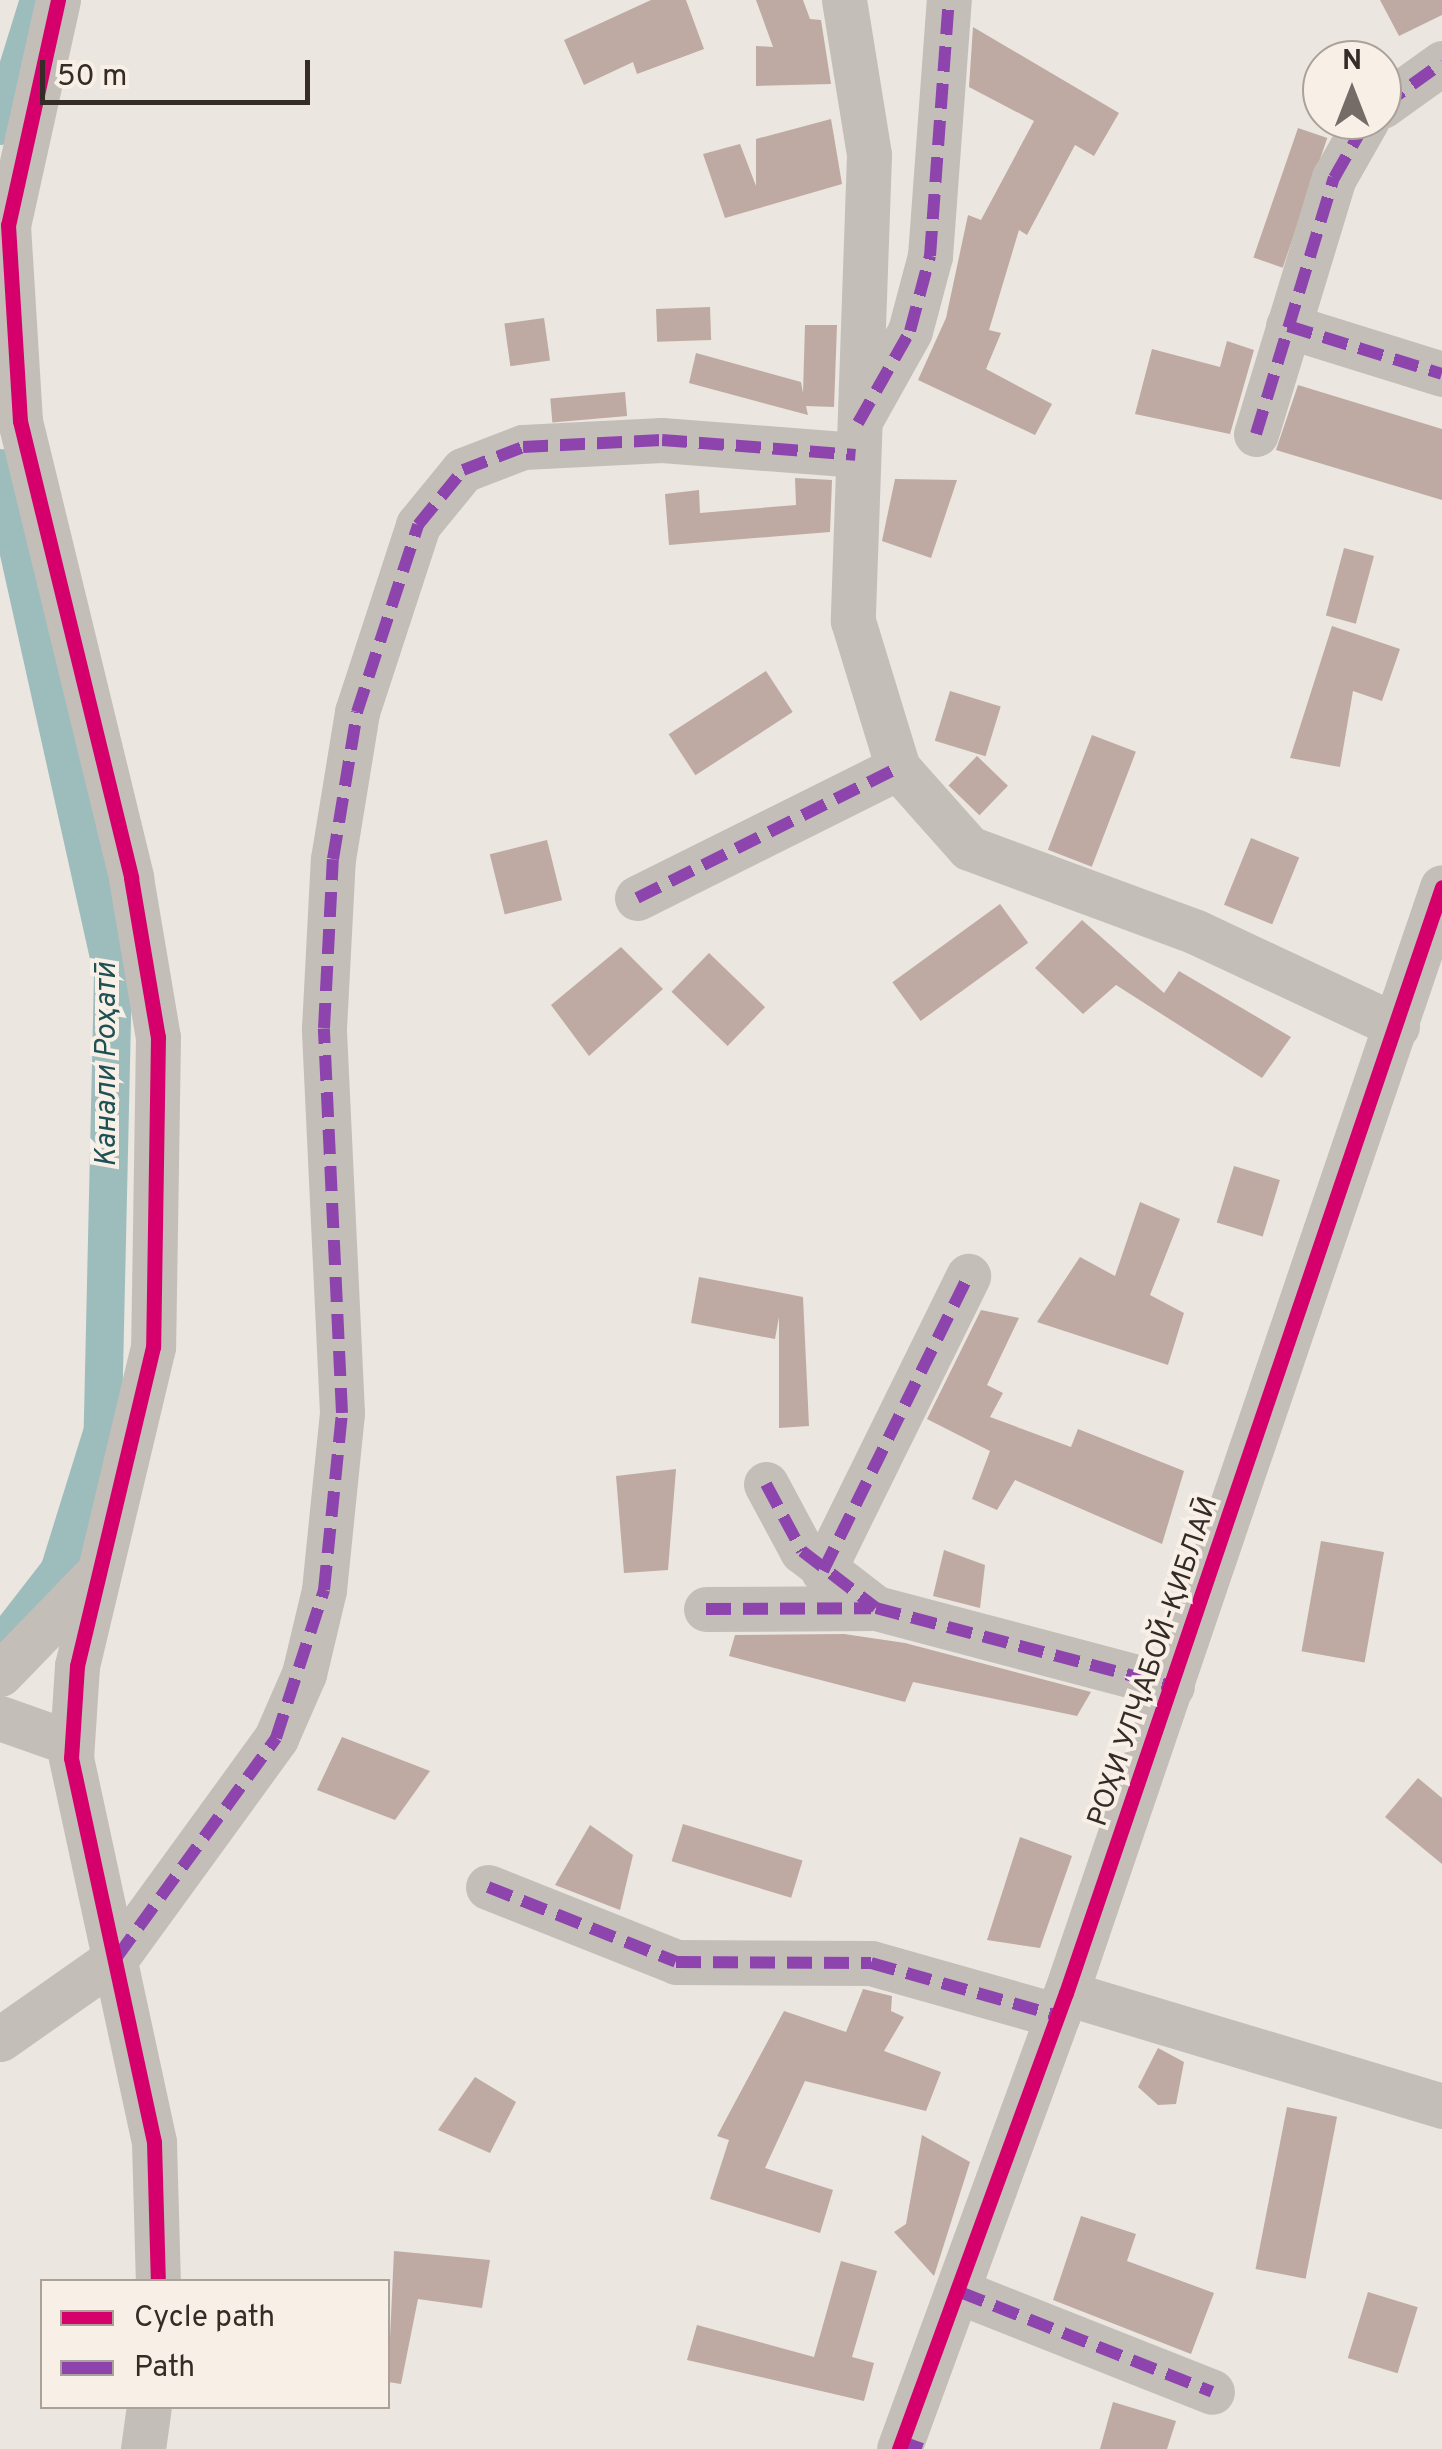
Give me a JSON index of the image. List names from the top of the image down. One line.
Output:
{"streets":{"street":["РОҲИ УЛҶАБОЙ-ҚИБЛАӢ"]},"water":["Канали Роҳатӣ"],"legend":["Cycle path","Path"],"scale_bar":"50 m","north":"top"}
